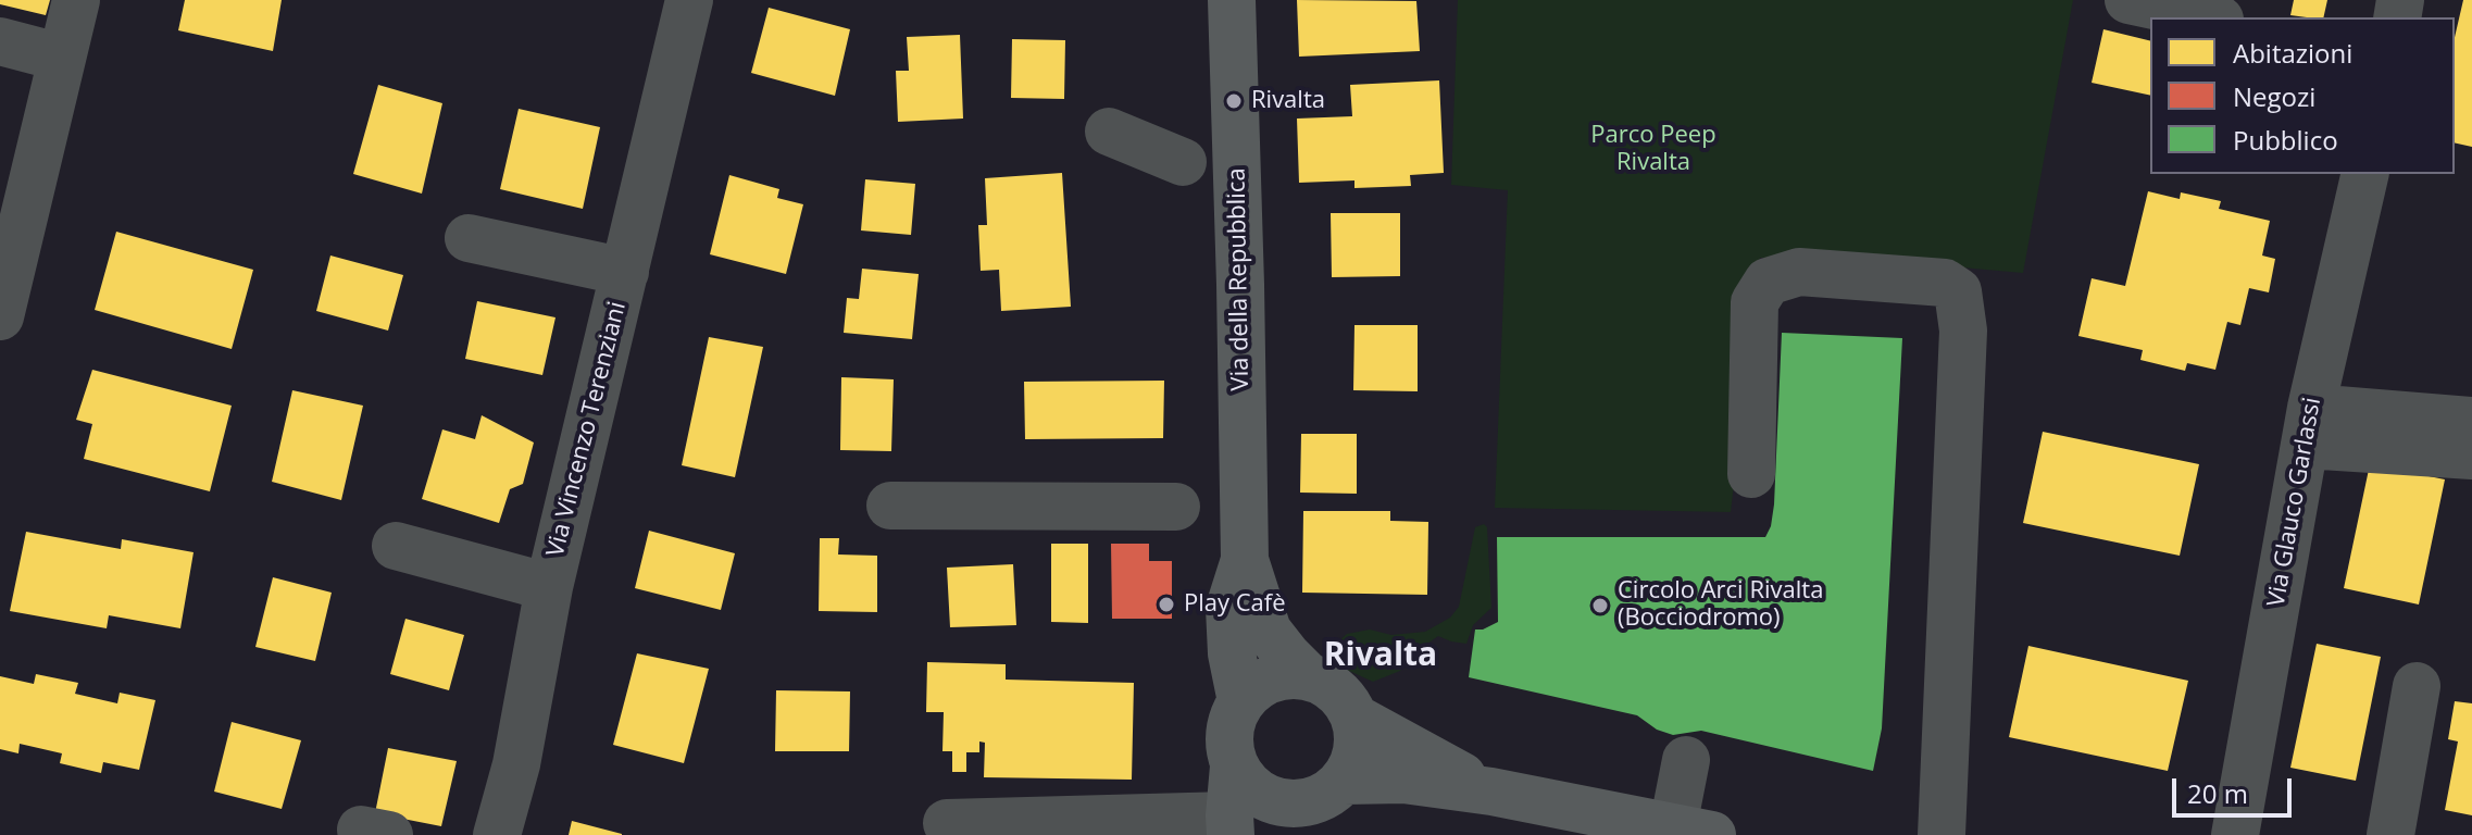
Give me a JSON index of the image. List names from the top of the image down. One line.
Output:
{"streets":{"main road":["Via della Repubblica"],"street":["Via Vincenzo Terenziani","Via Glauco Garlassi"]},"districts":["Rivalta"],"parks":["Parco Peep Rivalta"],"places":["Rivalta","Play Cafè","Circolo Arci Rivalta (Bocciodromo)"],"legend":["Abitazioni","Negozi","Pubblico"],"scale_bar":"20 m"}
